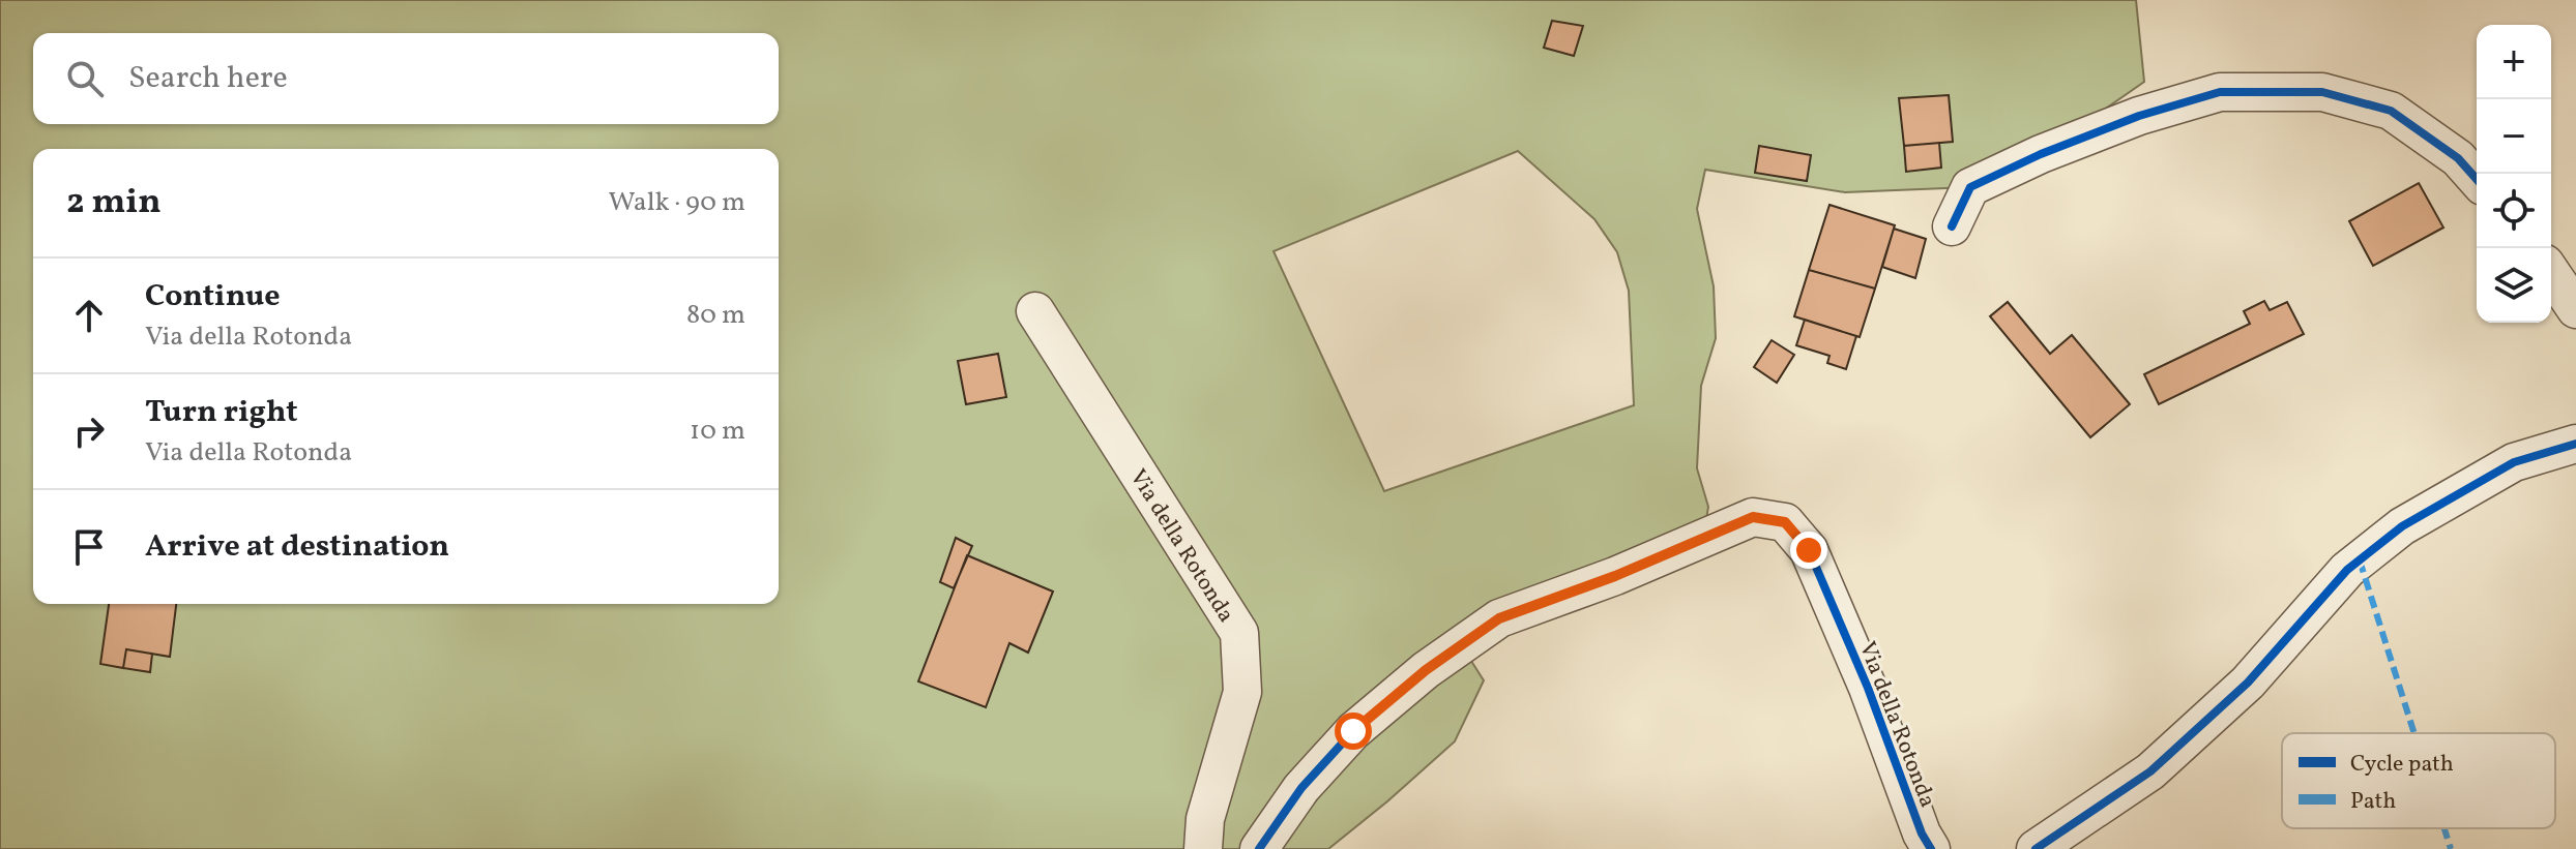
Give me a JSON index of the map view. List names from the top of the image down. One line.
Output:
{"streets":{"street":["Via della Rotonda"]},"legend":["Cycle path","Path"],"page":{"map_buttons":["+","−"],"search":"Search here","heading":["2 min","Walk · 90 m"],"list":[["Continue","Via della Rotonda","80 m"],["Turn right","Via della Rotonda","10 m"],"Arrive at destination"]}}
